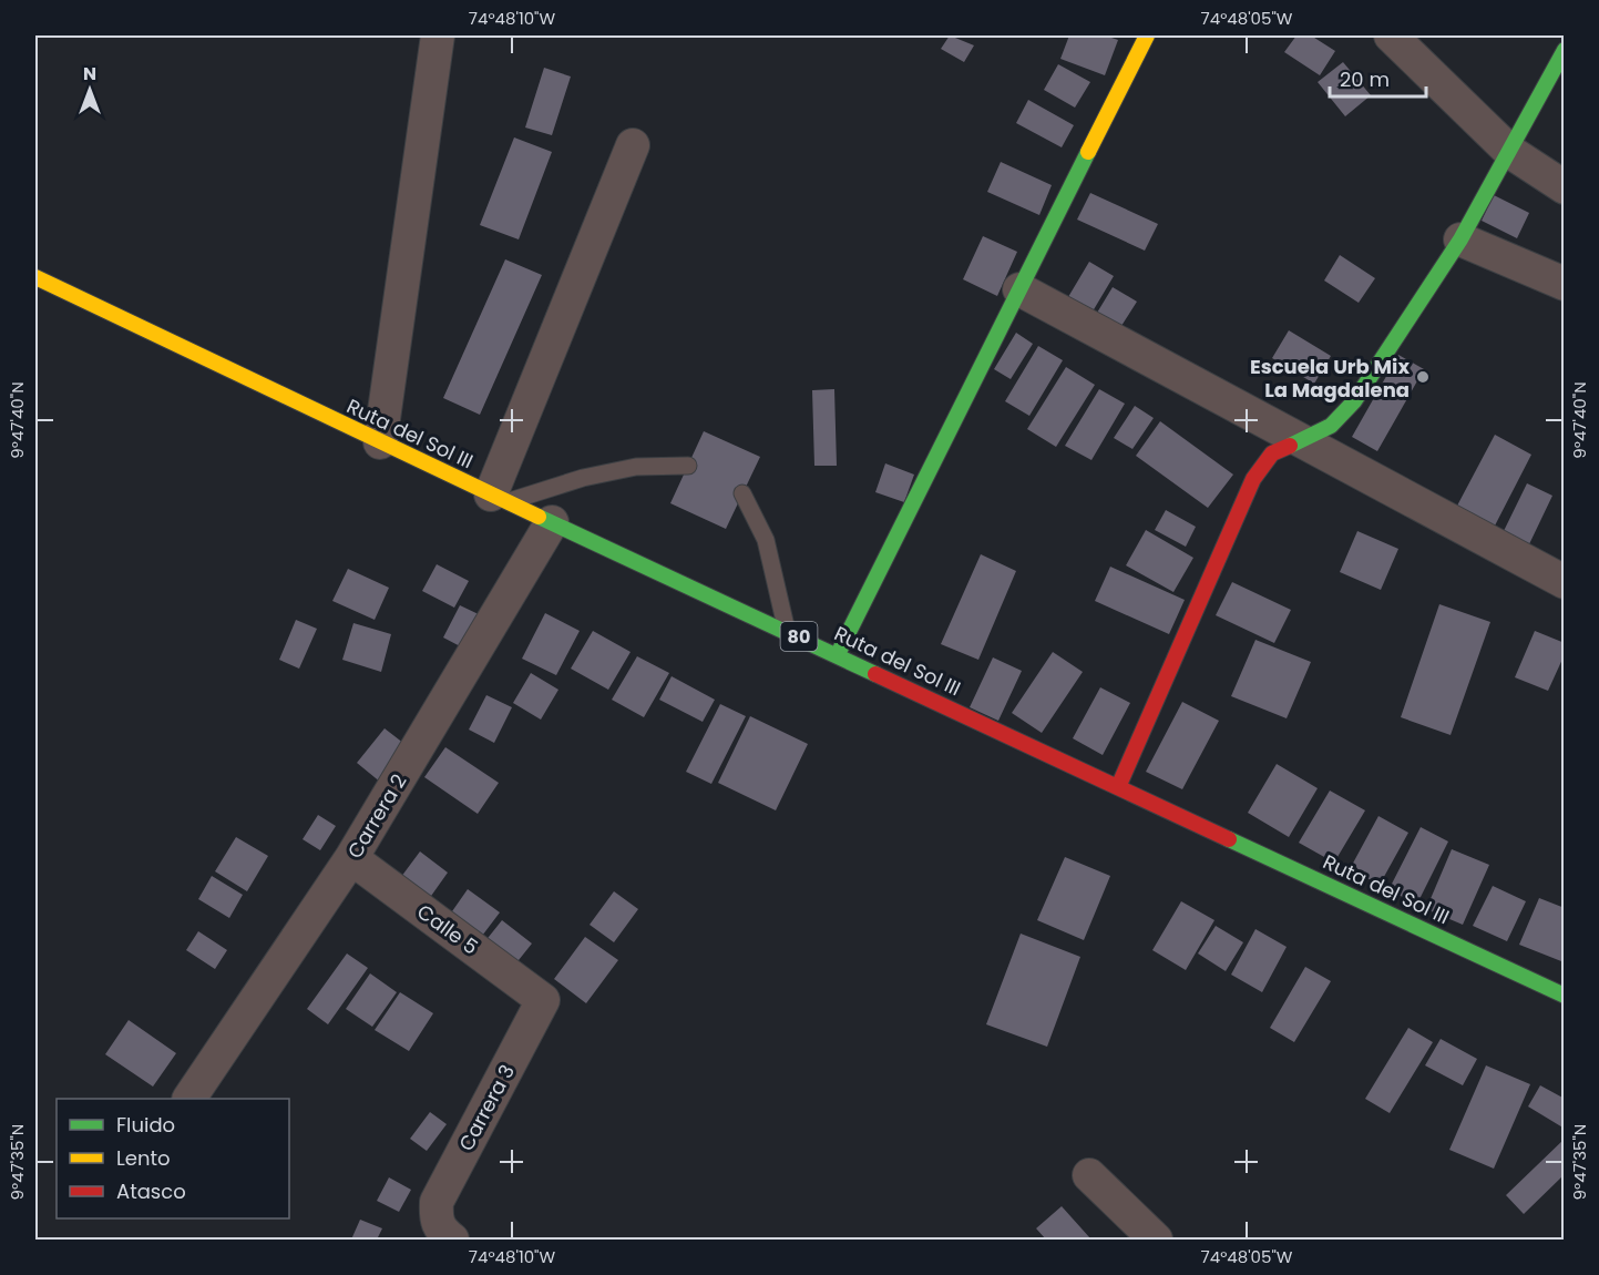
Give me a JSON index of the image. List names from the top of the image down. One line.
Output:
{"streets":{"main road":["Ruta del Sol III","80"],"street":["Carrera 2","Calle 5","Carrera 3"]},"crossings":[["Ruta del Sol III","Carrera 2"],["Carrera 2","Calle 5"],["Calle 5","Carrera 3"]],"places":["Escuela Urb Mix La Magdalena"],"legend":["Fluido","Lento","Atasco"],"scale_bar":"20 m","north":"top","coordinates":["74°48'10\"W","74°48'05\"W","9°47'40\"N","9°47'35\"N"]}
